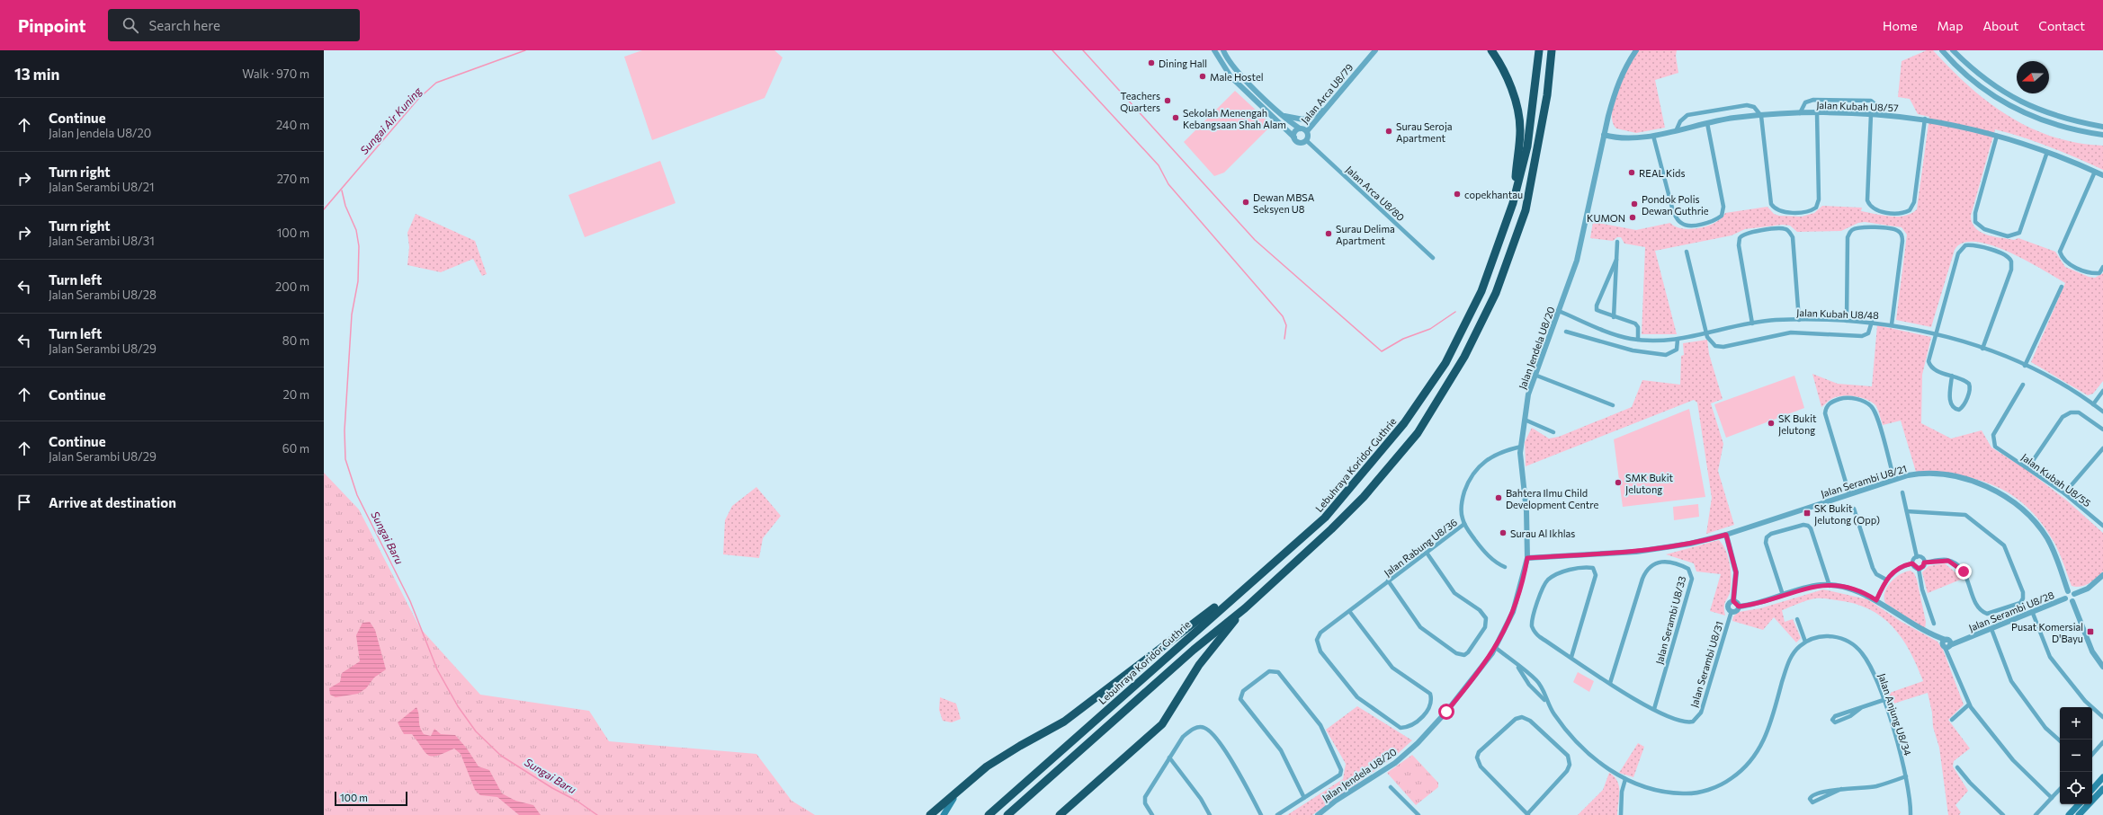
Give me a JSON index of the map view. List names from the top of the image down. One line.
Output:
{"streets":{"highway":["Lebuhraya Koridor Guthrie"],"street":["Jalan Arca U8/79","Jalan Kubah U8/57","Jalan Arca U8/80","Jalan Kubah U8/48","Jalan Jendela U8/20","Jalan Kubah U8/55","Jalan Serambi U8/21","Jalan Rabung U8/36","Jalan Serambi U8/28","Jalan Serambi U8/33","Jalan Serambi U8/31","Jalan Anjung U8/34"]},"crossings":[["Jalan Arca U8/79","Jalan Arca U8/80"],["Jalan Kubah U8/57","Jalan Jendela U8/20"],["Jalan Kubah U8/48","Jalan Jendela U8/20"],["Jalan Jendela U8/20","Jalan Serambi U8/21"],["Jalan Jendela U8/20","Jalan Rabung U8/36"],["Jalan Jendela U8/20","Jalan Anjung U8/34"],["Jalan Serambi U8/21","Jalan Serambi U8/28"],["Jalan Serambi U8/33","Jalan Serambi U8/31"]],"water":["Sungai Air Kuning","Sungai Baru"],"places":{"other":["Dining Hall","Male Hostel","Teachers Quarters","Sekolah Menengah Kebangsaan Shah Alam","Surau Seroja Apartment","REAL Kids","copekhantau","Dewan MBSA Seksyen U8","Pondok Polis Dewan Guthrie","KUMON","Surau Delima Apartment","SK Bukit Jelutong","SMK Bukit Jelutong","Bahtera Ilmu Child Development Centre","Surau Al Ikhlas"],"transit":["SK Bukit Jelutong (Opp)","Pusat Komersial D'Bayu"]},"scale_bar":"100 m","north":"left","page":{"header":"Pinpoint","search":"Search here","nav":["Home","Map","About","Contact"],"heading":["13 min","Walk · 970 m"],"list":[["Continue","Jalan Jendela U8/20","240 m"],["Turn right","Jalan Serambi U8/21","270 m"],["Turn right","Jalan Serambi U8/31","100 m"],["Turn left","Jalan Serambi U8/28","200 m"],["Turn left","Jalan Serambi U8/29","80 m"],["Continue","20 m"],["Continue","Jalan Serambi U8/29","60 m"],"Arrive at destination"],"map_buttons":["+","−"],"scale":"100 m"}}
